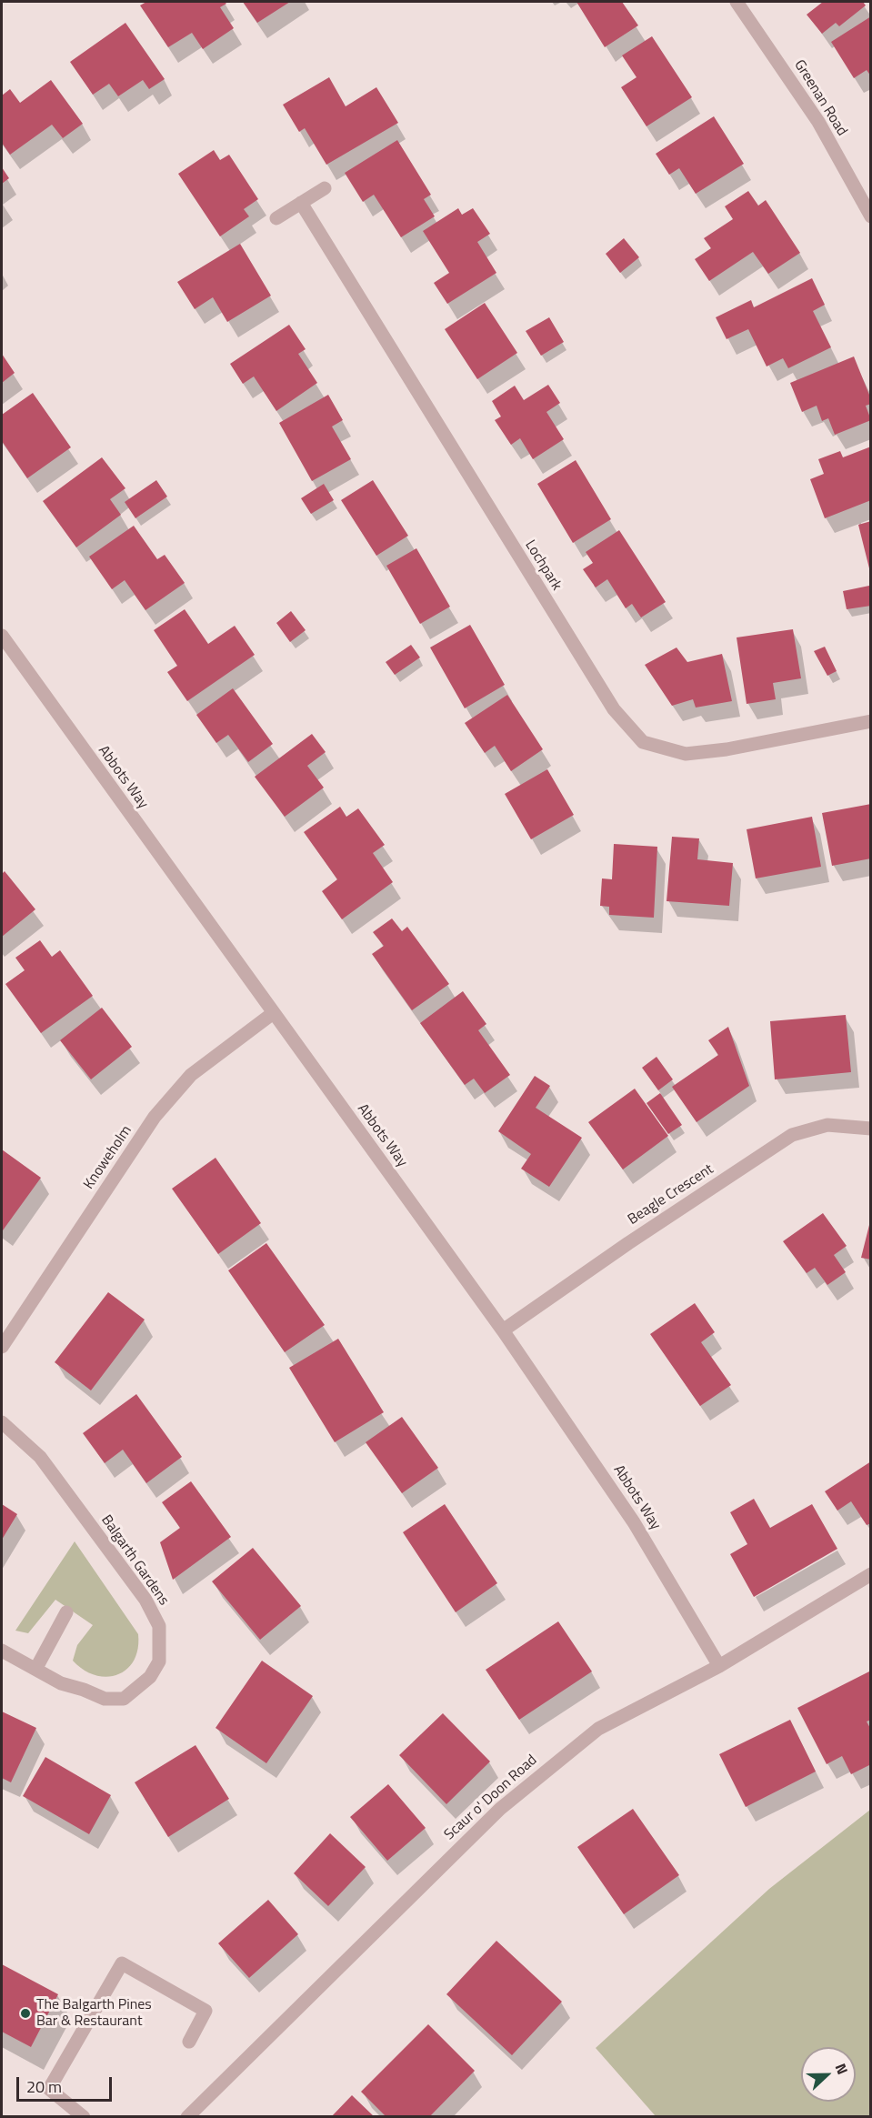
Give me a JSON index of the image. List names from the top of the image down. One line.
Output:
{"streets":{"street":["Greenan Road","Lochpark","Abbots Way","Knoweholm","Beagle Crescent","Balgarth Gardens","Scaur o' Doon Road"]},"crossings":[["Abbots Way","Knoweholm"],["Abbots Way","Beagle Crescent"],["Abbots Way","Scaur o' Doon Road"]],"places":["The Balgarth Pines Bar & Restaurant"],"scale_bar":"20 m","north":"right"}
